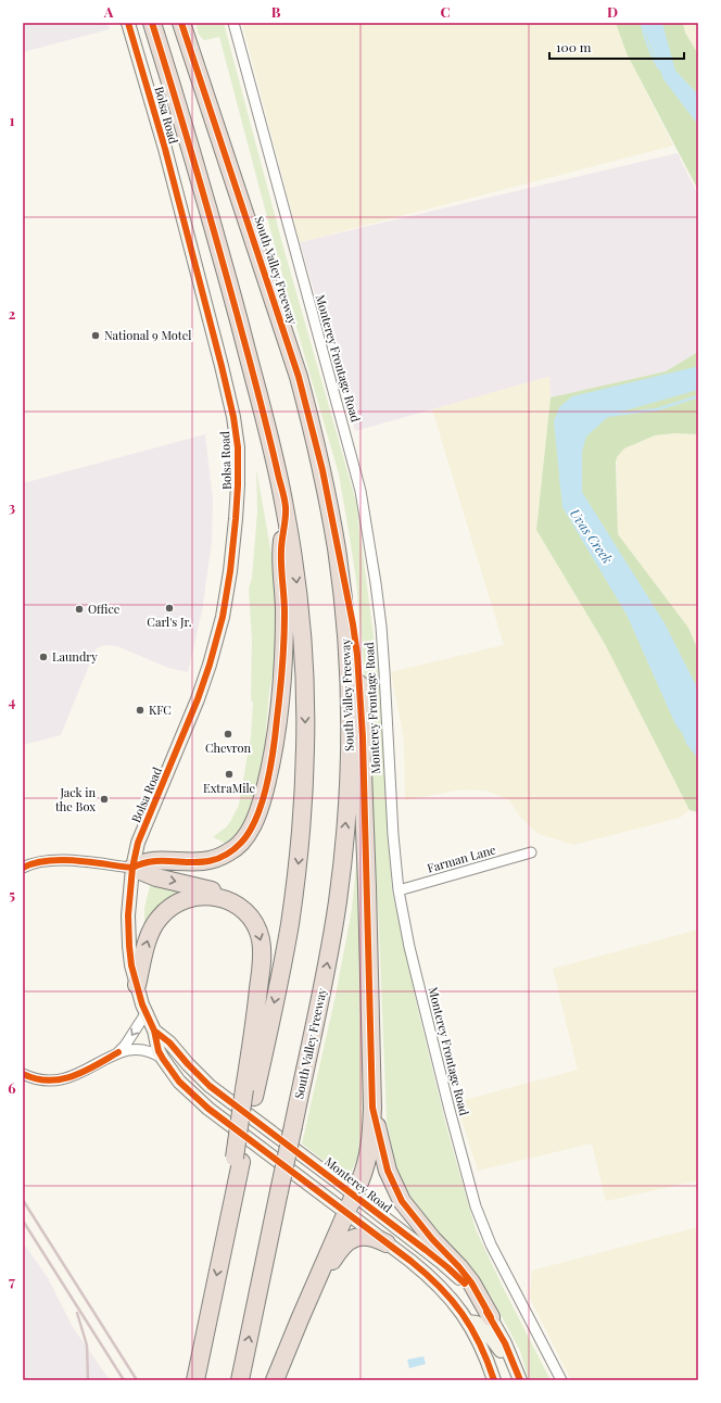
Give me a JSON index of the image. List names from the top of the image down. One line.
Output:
{"streets":{"highway":["South Valley Freeway"],"main road":["Bolsa Road","Monterey Road"],"street":["Monterey Frontage Road","Farman Lane"]},"crossings":[["Bolsa Road","Monterey Road"],["Monterey Frontage Road","Farman Lane"]],"water":["Uvas Creek"],"places":["National 9 Motel","Carl's Jr.","Office","Laundry","KFC","Chevron","ExtraMile","Jack in the Box"],"scale_bar":"100 m","grid":{"columns":["A","B","C","D"],"rows":["1","2","3","4","5","6","7"]}}
